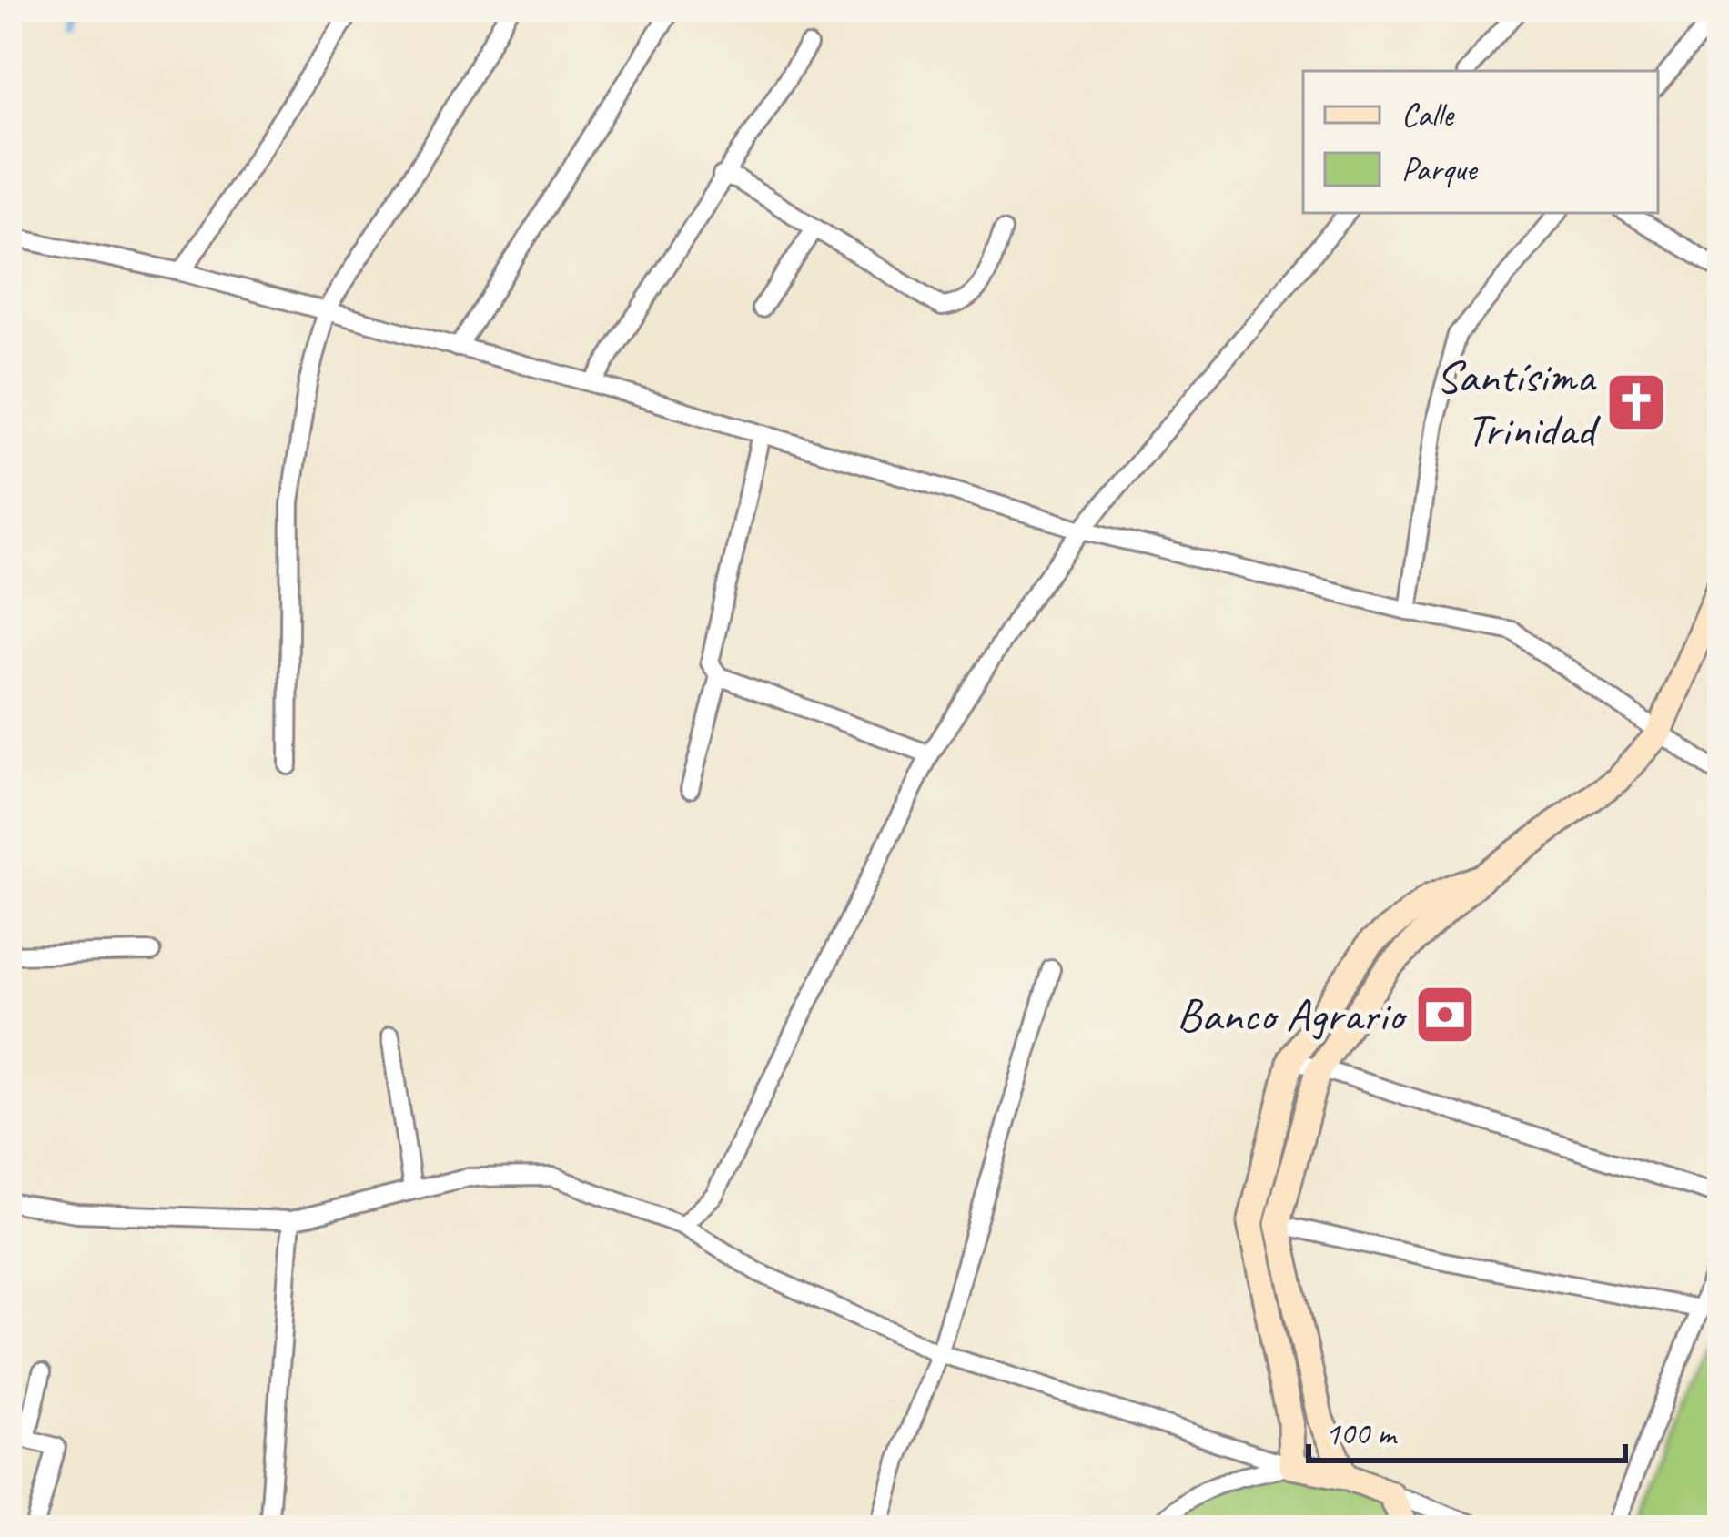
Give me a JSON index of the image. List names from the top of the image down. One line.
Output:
{"places":{"church":["Santísima Trinidad"],"bank":["Banco Agrario"]},"legend":["Calle","Parque"],"scale_bar":"100 m"}
